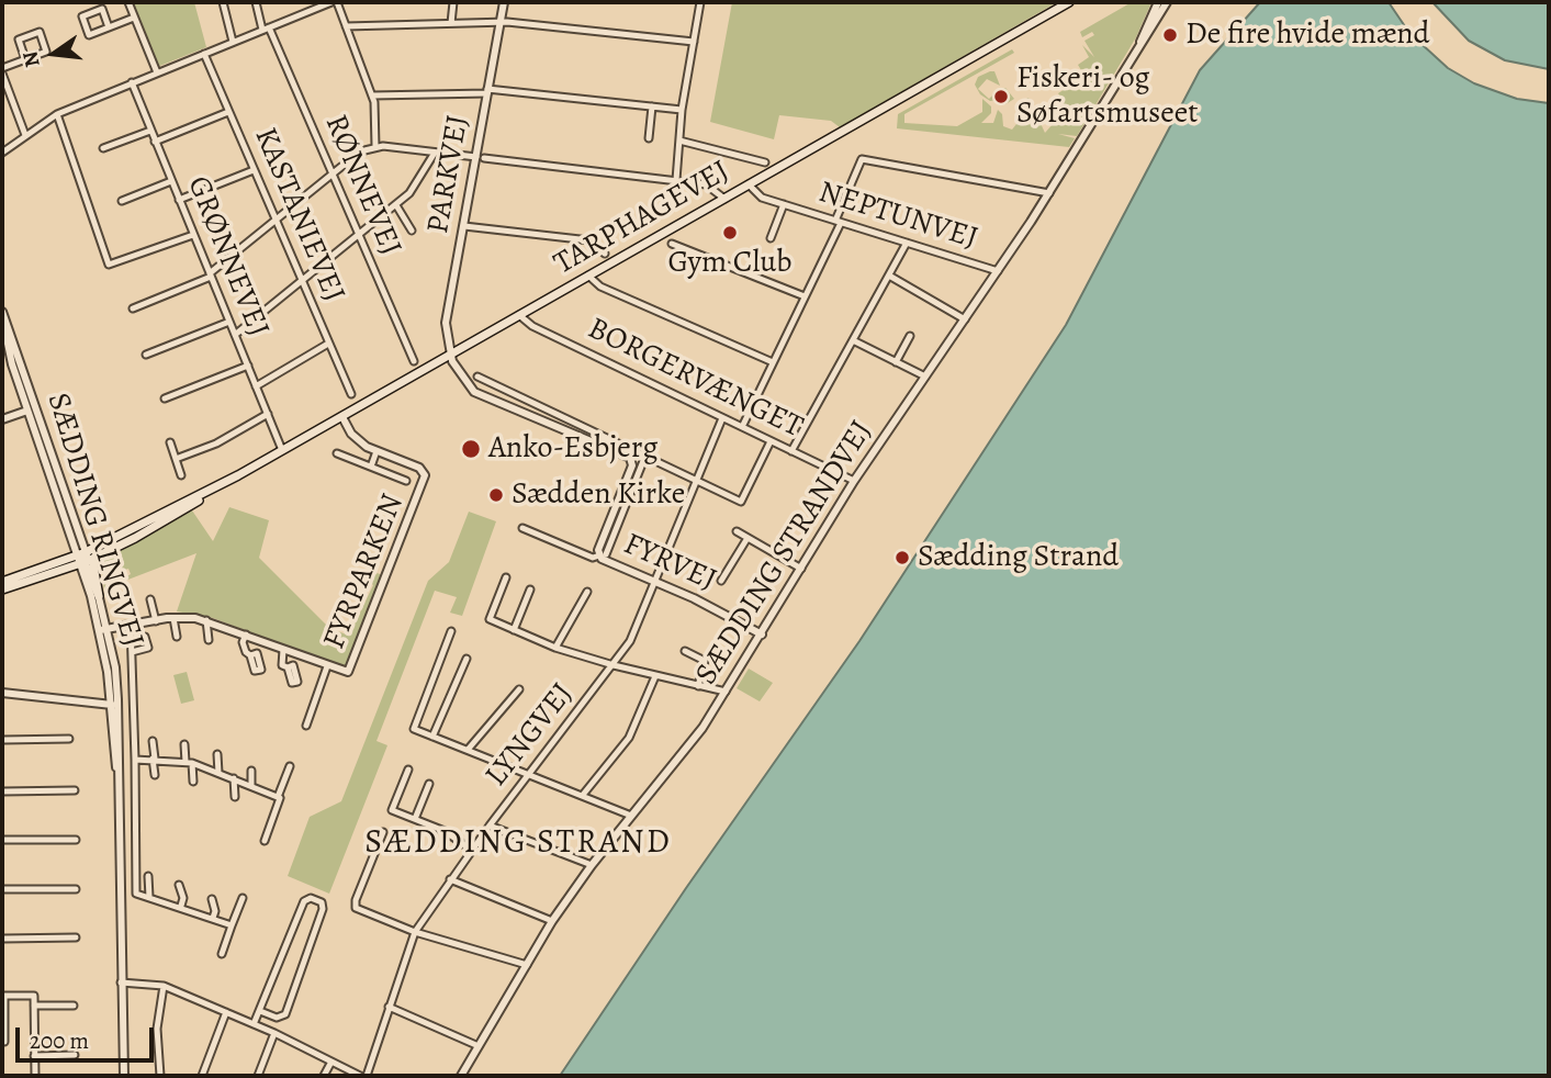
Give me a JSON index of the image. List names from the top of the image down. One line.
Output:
{"streets":{"main road":["TARPHAGEVEJ"],"street":["PARKVEJ","RØNNEVEJ","KASTANIEVEJ","NEPTUNVEJ","GRØNNEVEJ","BORGERVÆNGET","SÆDDING RINGVEJ","SÆDDING STRANDVEJ","FYRVEJ","FYRPARKEN","LYNGVEJ"]},"crossings":[["PARKVEJ","TARPHAGEVEJ"],["PARKVEJ","FYRVEJ"],["NEPTUNVEJ","TARPHAGEVEJ"],["NEPTUNVEJ","SÆDDING STRANDVEJ"],["TARPHAGEVEJ","GRØNNEVEJ"],["TARPHAGEVEJ","BORGERVÆNGET"],["TARPHAGEVEJ","SÆDDING RINGVEJ"],["TARPHAGEVEJ","FYRVEJ"],["TARPHAGEVEJ","FYRPARKEN"],["BORGERVÆNGET","SÆDDING STRANDVEJ"],["BORGERVÆNGET","LYNGVEJ"],["SÆDDING RINGVEJ","FYRPARKEN"],["SÆDDING STRANDVEJ","FYRVEJ"],["FYRVEJ","LYNGVEJ"]],"districts":["SÆDDING STRAND"],"places":["De fire hvide mænd","Fiskeri- og Søfartsmuseet","Gym Club","Anko-Esbjerg","Sædden Kirke","Sædding Strand"],"scale_bar":"200 m","north":"left"}
